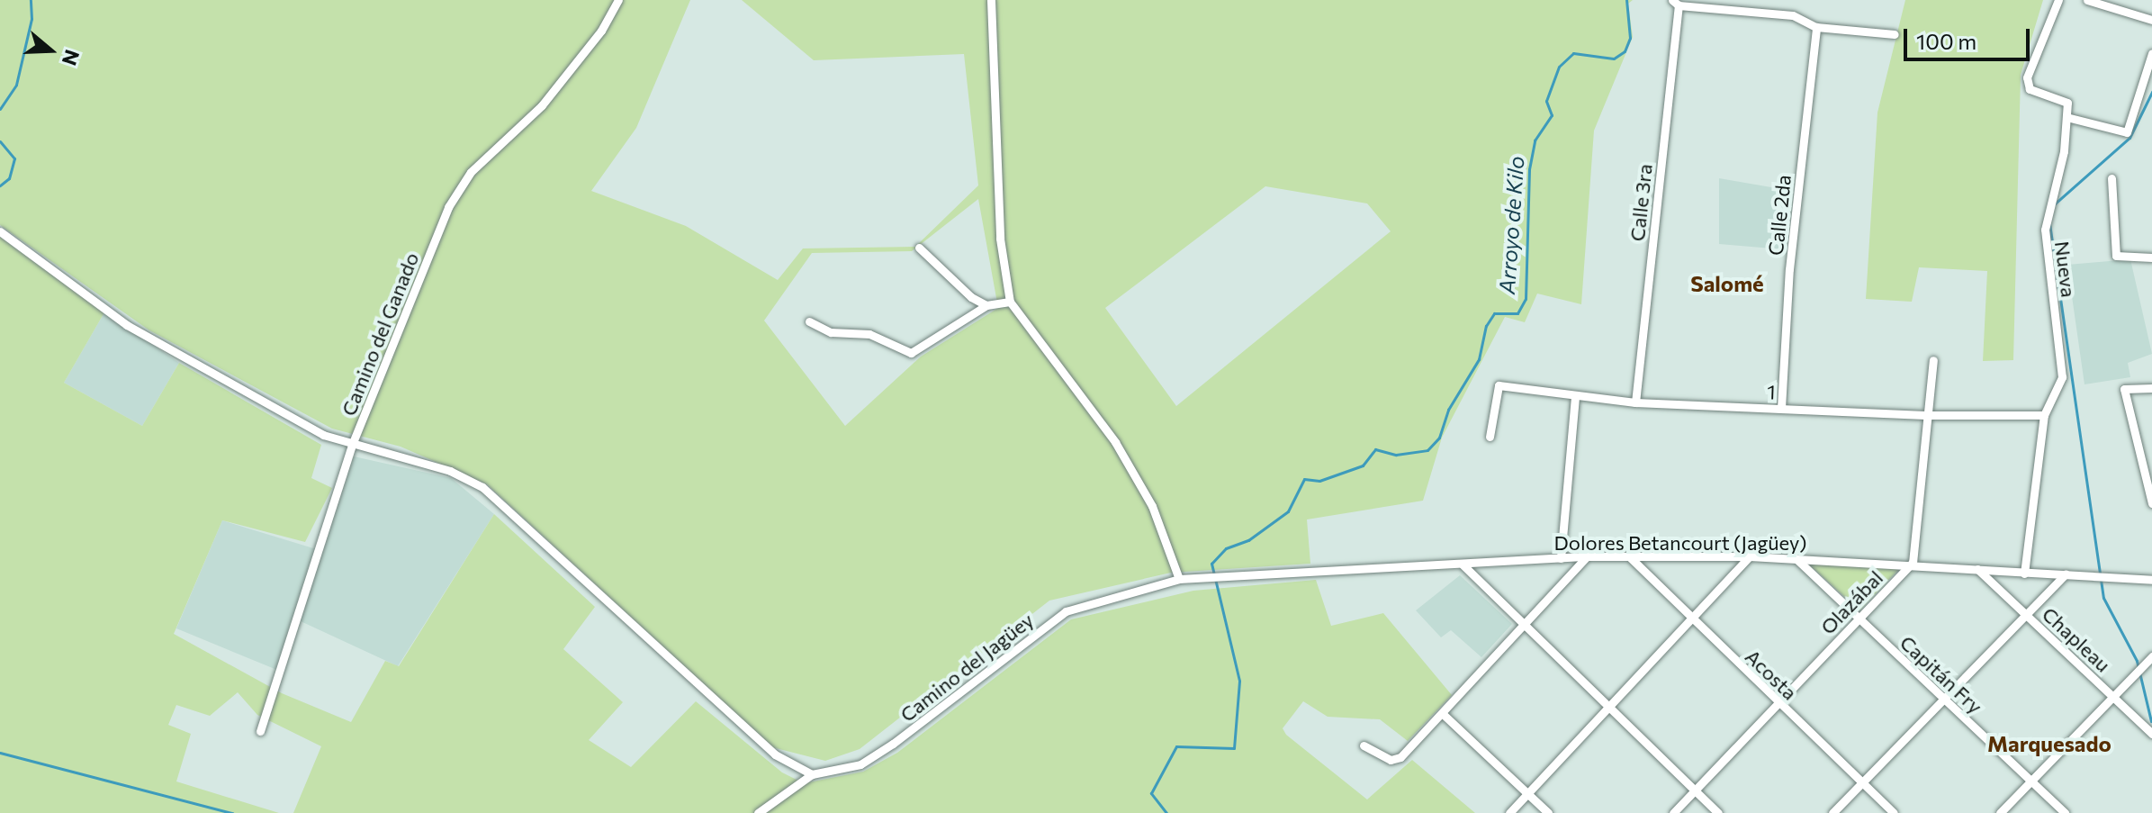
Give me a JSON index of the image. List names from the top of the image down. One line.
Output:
{"streets":{"street":["Calle 3ra","Calle 2da","Nueva","Camino del Ganado","1","Dolores Betancourt (Jagüey)","Olazábal","Chapleau","Camino del Jagüey","Acosta","Capitán Fry"]},"crossings":[["Calle 3ra","1"],["Calle 2da","1"],["Nueva","1"],["Nueva","Dolores Betancourt (Jagüey)"],["Dolores Betancourt (Jagüey)","Olazábal"],["Dolores Betancourt (Jagüey)","Chapleau"],["Dolores Betancourt (Jagüey)","Camino del Jagüey"],["Dolores Betancourt (Jagüey)","Acosta"],["Dolores Betancourt (Jagüey)","Capitán Fry"],["Olazábal","Acosta"],["Olazábal","Capitán Fry"]],"districts":["Salomé","Marquesado"],"water":["Arroyo de Kilo"],"scale_bar":"100 m","north":"right"}
